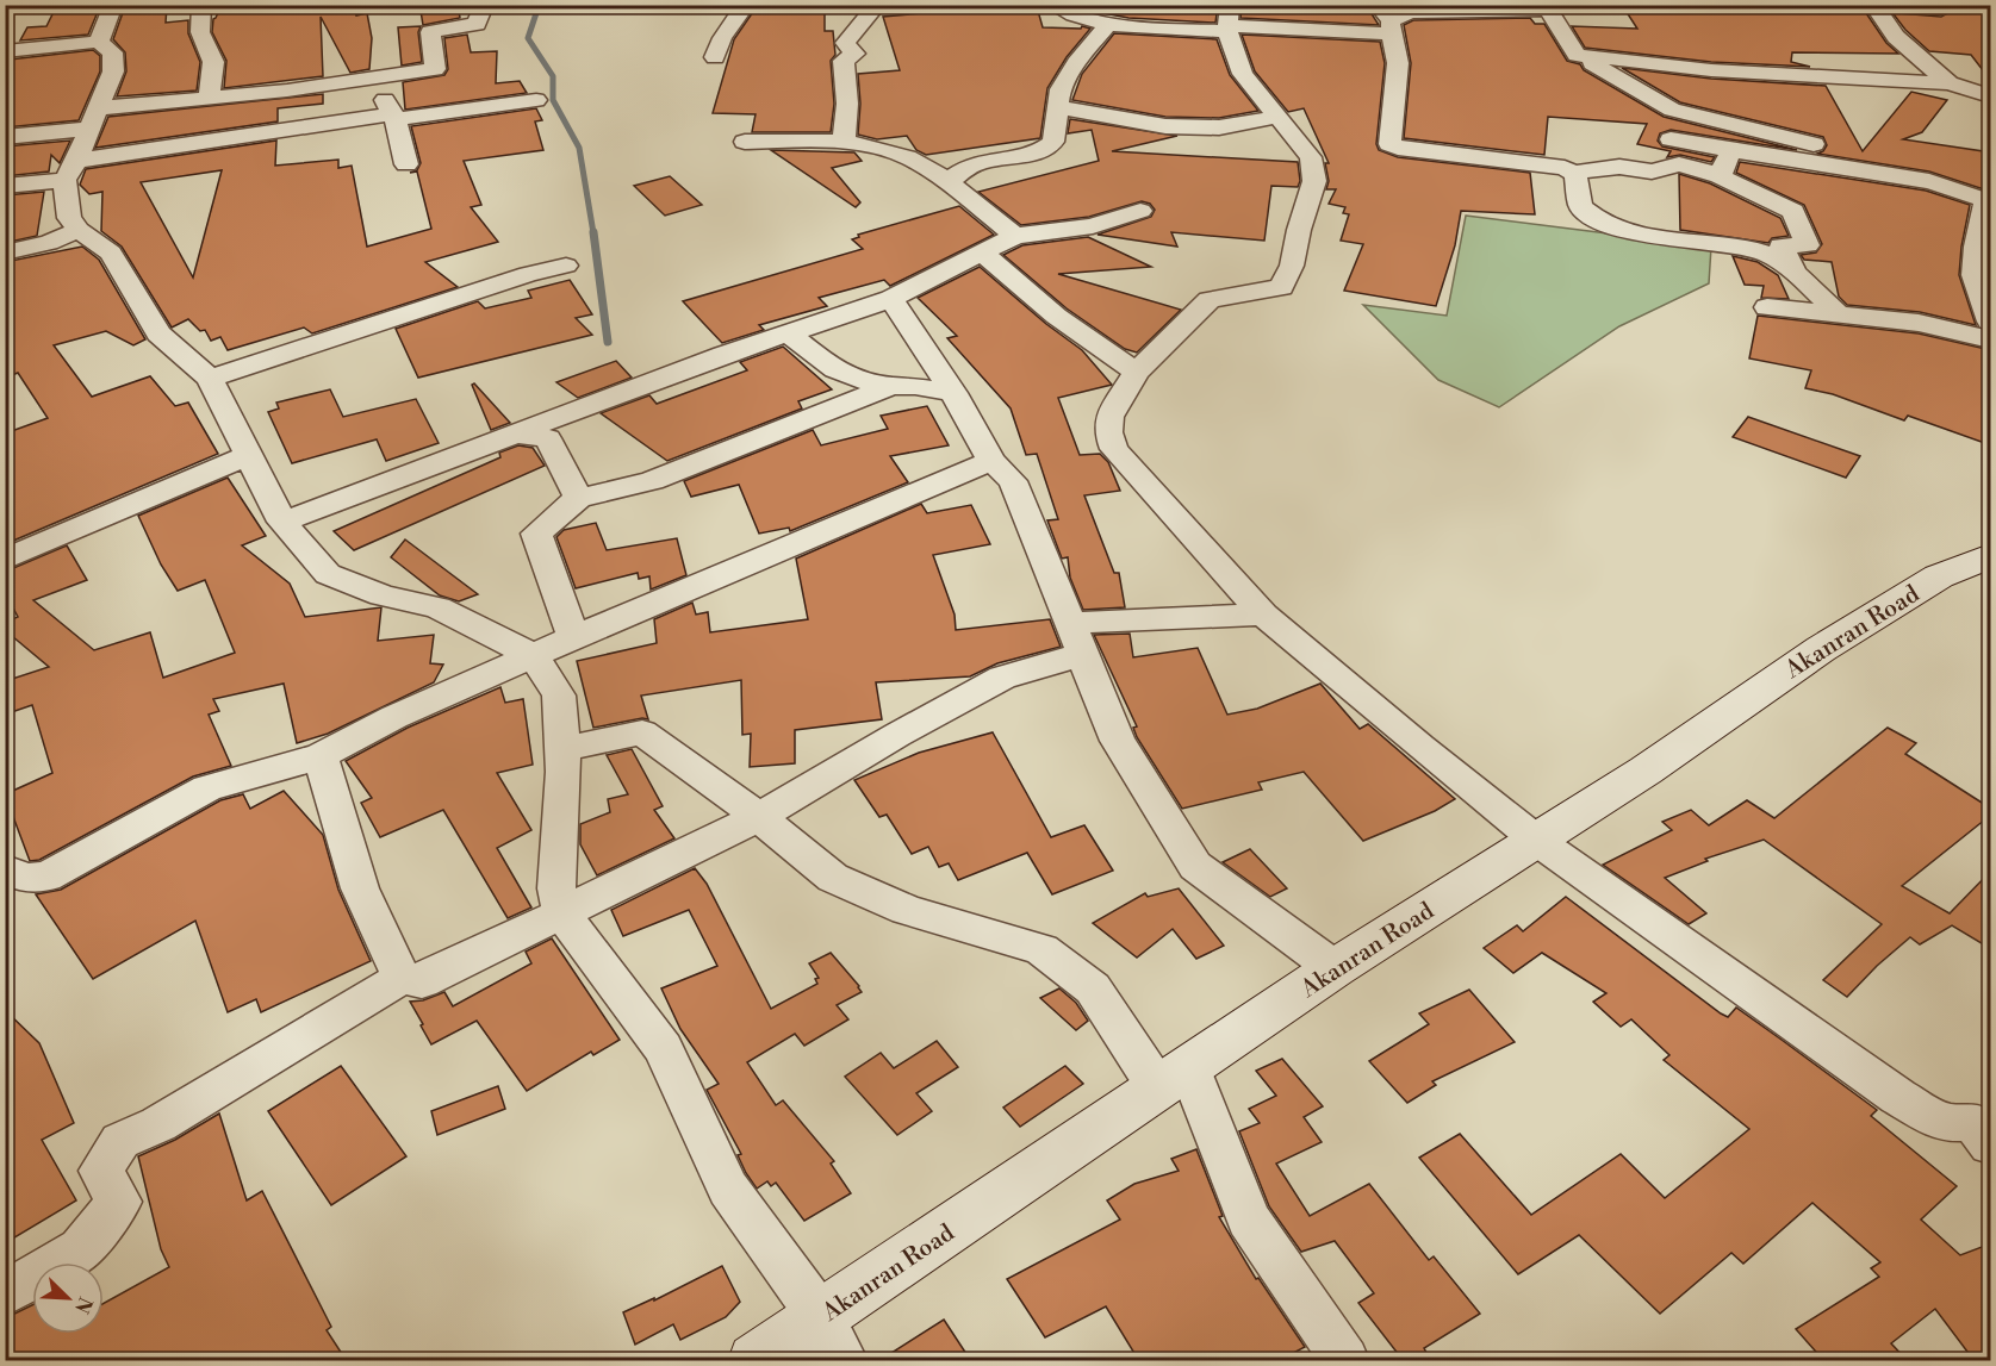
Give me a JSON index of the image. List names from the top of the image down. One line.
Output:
{"streets":{"main road":["Akanran Road"]},"north":"bottom right"}
